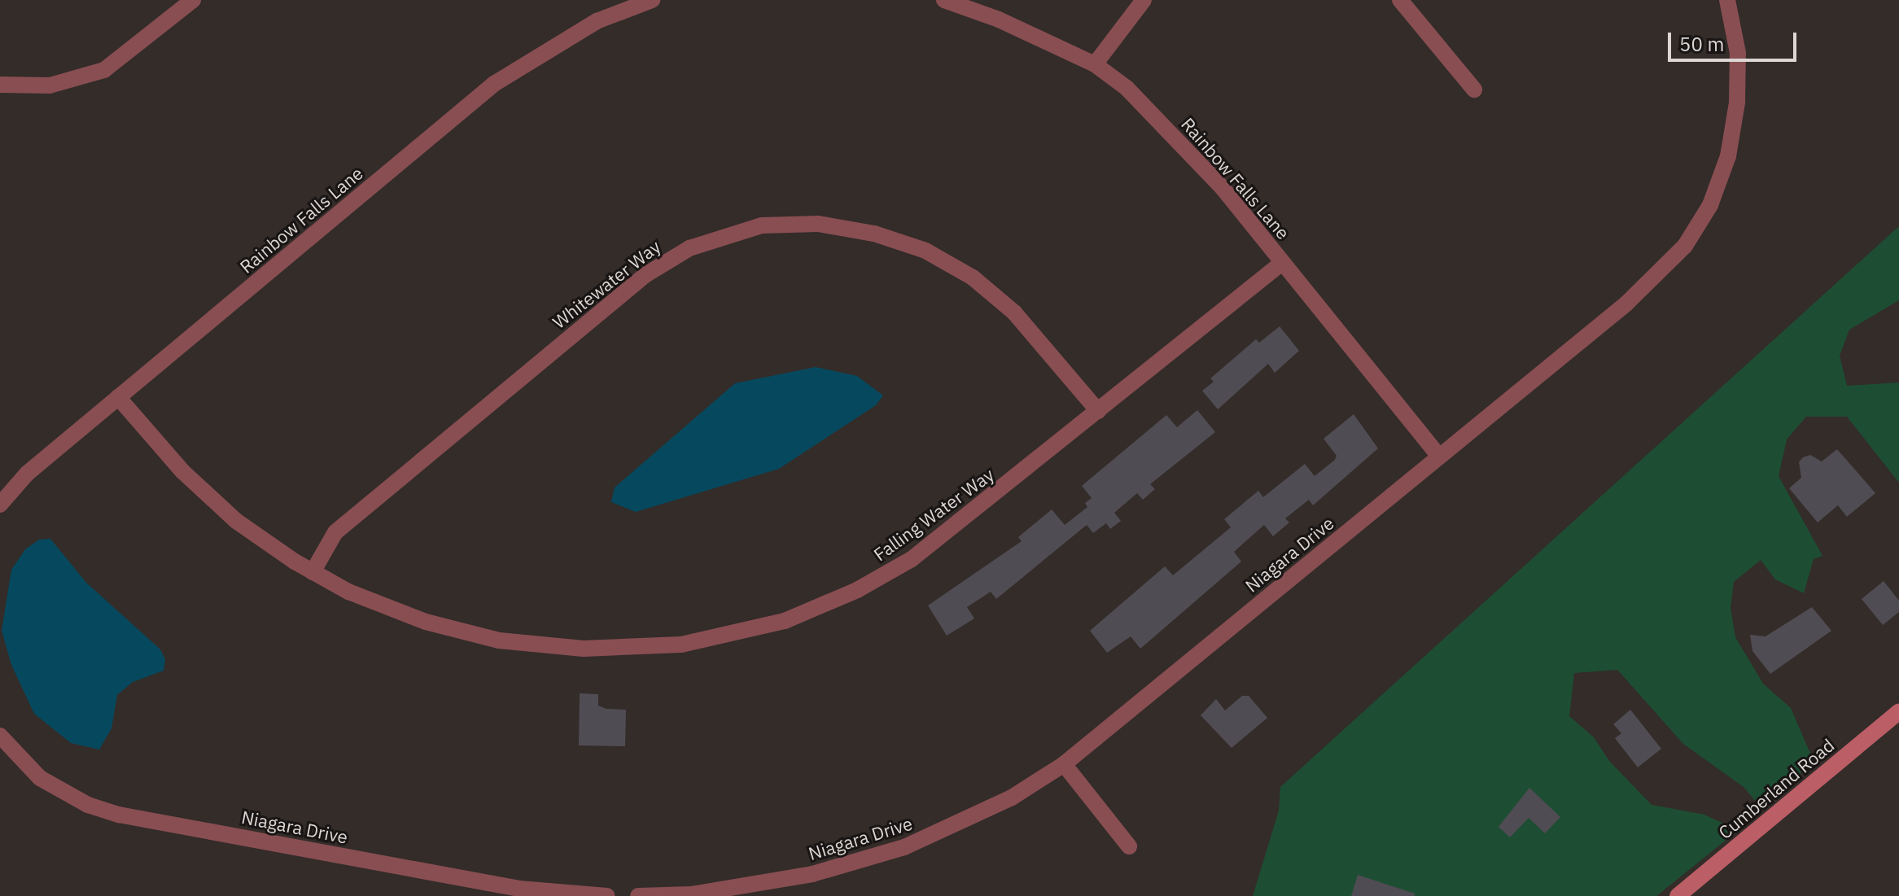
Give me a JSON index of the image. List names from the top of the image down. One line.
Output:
{"streets":{"main road":["Cumberland Road"],"street":["Rainbow Falls Lane","Whitewater Way","Falling Water Way","Niagara Drive"]},"crossings":[["Rainbow Falls Lane","Falling Water Way"],["Rainbow Falls Lane","Niagara Drive"],["Whitewater Way","Falling Water Way"]],"scale_bar":"50 m"}
